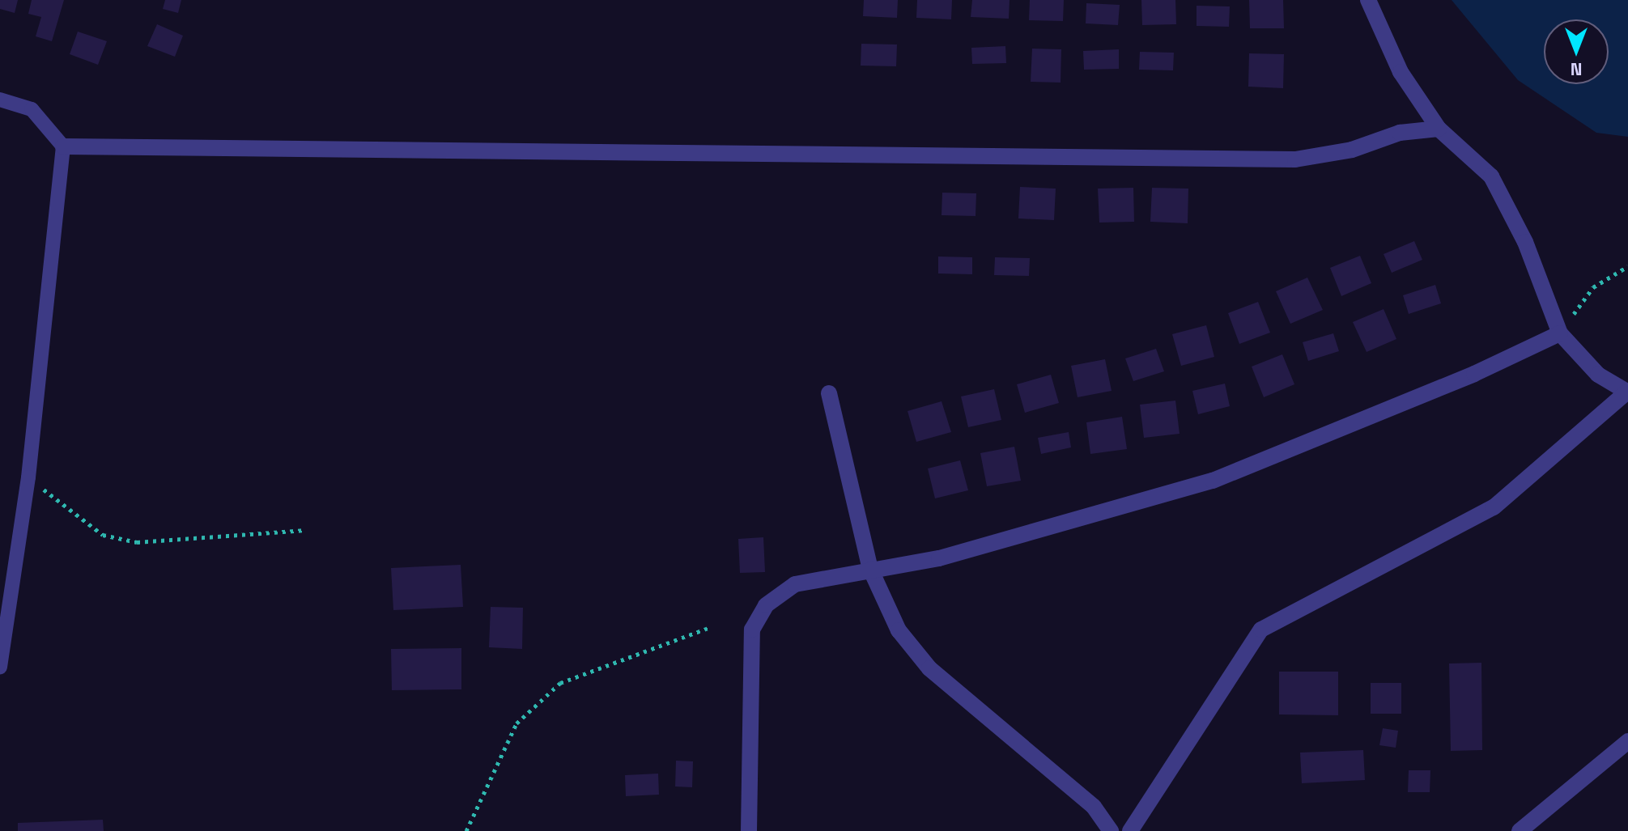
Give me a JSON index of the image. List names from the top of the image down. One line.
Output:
{"north":"bottom"}
